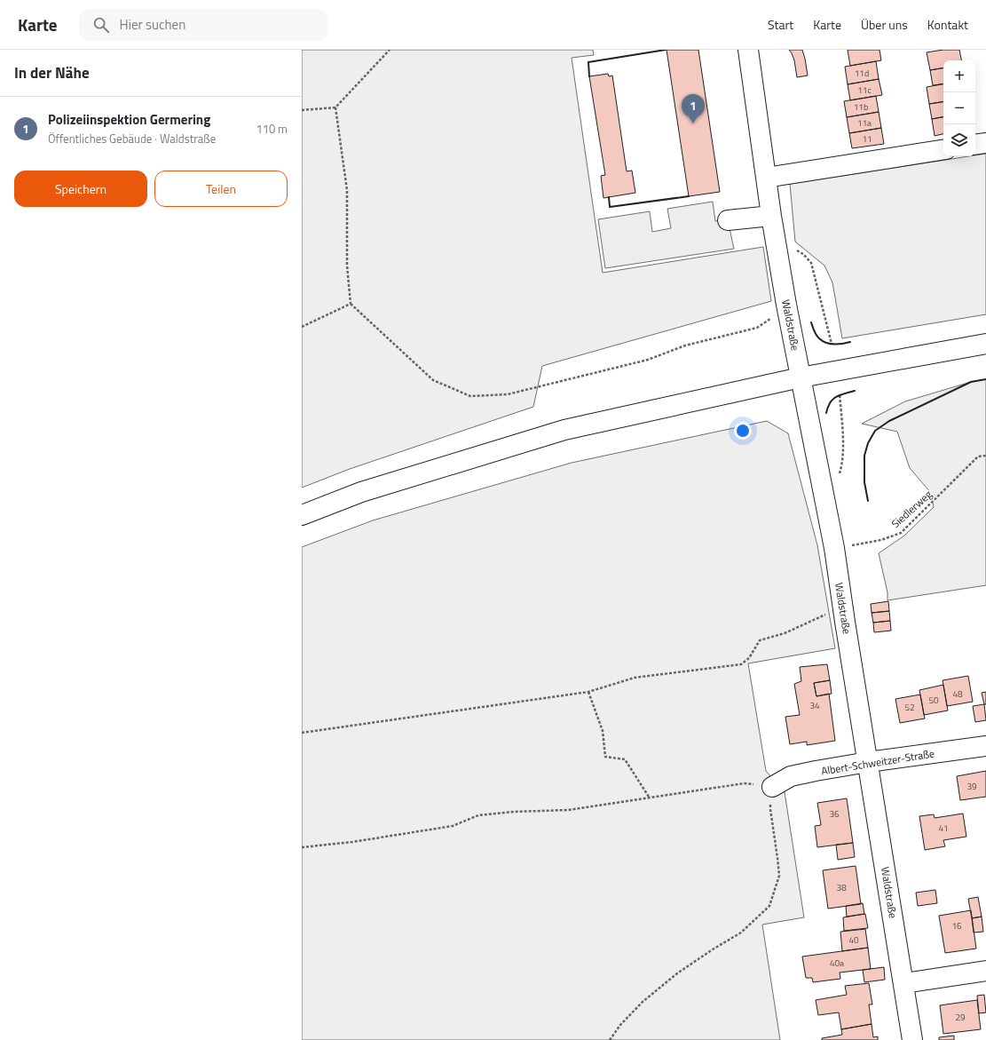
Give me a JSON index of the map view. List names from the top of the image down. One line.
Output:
{"streets":{"street":["Waldstraße","Albert-Schweitzer-Straße"],"path":["Siedlerweg"]},"crossings":[["Waldstraße","Siedlerweg"],["Waldstraße","Albert-Schweitzer-Straße"]],"house_numbers":["11d","11c","11b","11a","11","48","50","34","52","39","36","41","38","16","40","40a","29"],"page":{"header":"Karte","search":"Hier suchen","nav":["Start","Karte","Über uns","Kontakt"],"heading":"In der Nähe","map_buttons":["+","−"],"pins":"1","list":[{"mark":"1","name":"Polizeiinspektion Germering","note":"Öffentliches Gebäude · Waldstraße","value":"110 m"}],"buttons":["Speichern","Teilen"]}}
